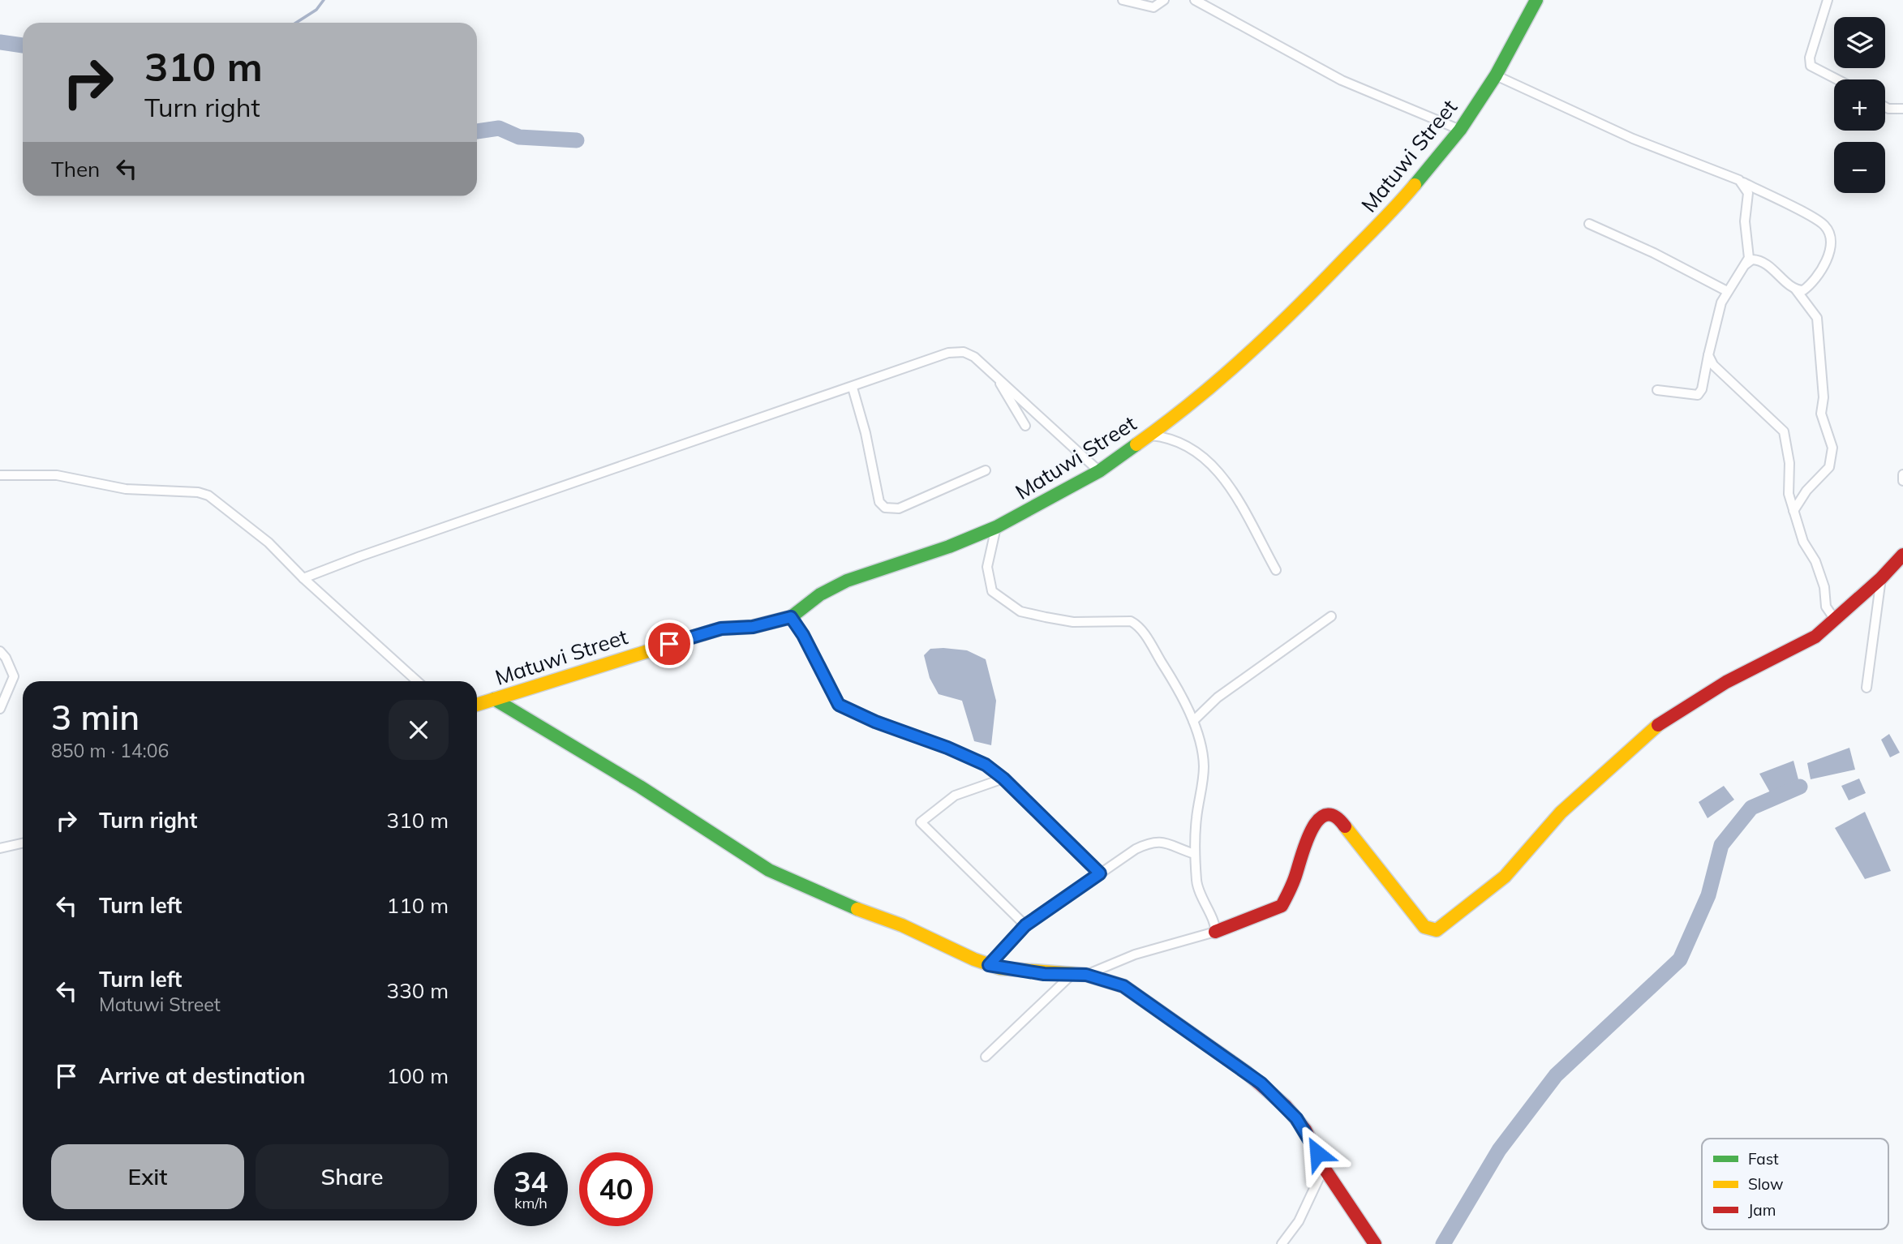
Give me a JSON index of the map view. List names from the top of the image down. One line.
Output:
{"streets":{"street":["Matuwi Street"]},"legend":["Fast","Slow","Jam"],"page":{"map_buttons":["+","−"],"turn":["310 m","Turn right"],"then":"Then","heading":["3 min","850 m · 14:06"],"list":[{"name":"Turn right","value":"310 m"},{"name":"Turn left","value":"110 m"},{"name":"Turn left","note":"Matuwi Street","value":"330 m"},{"name":"Arrive at destination","value":"100 m"}],"buttons":["Exit","Share"],"speed":"34 km/h","limit":"40"}}
